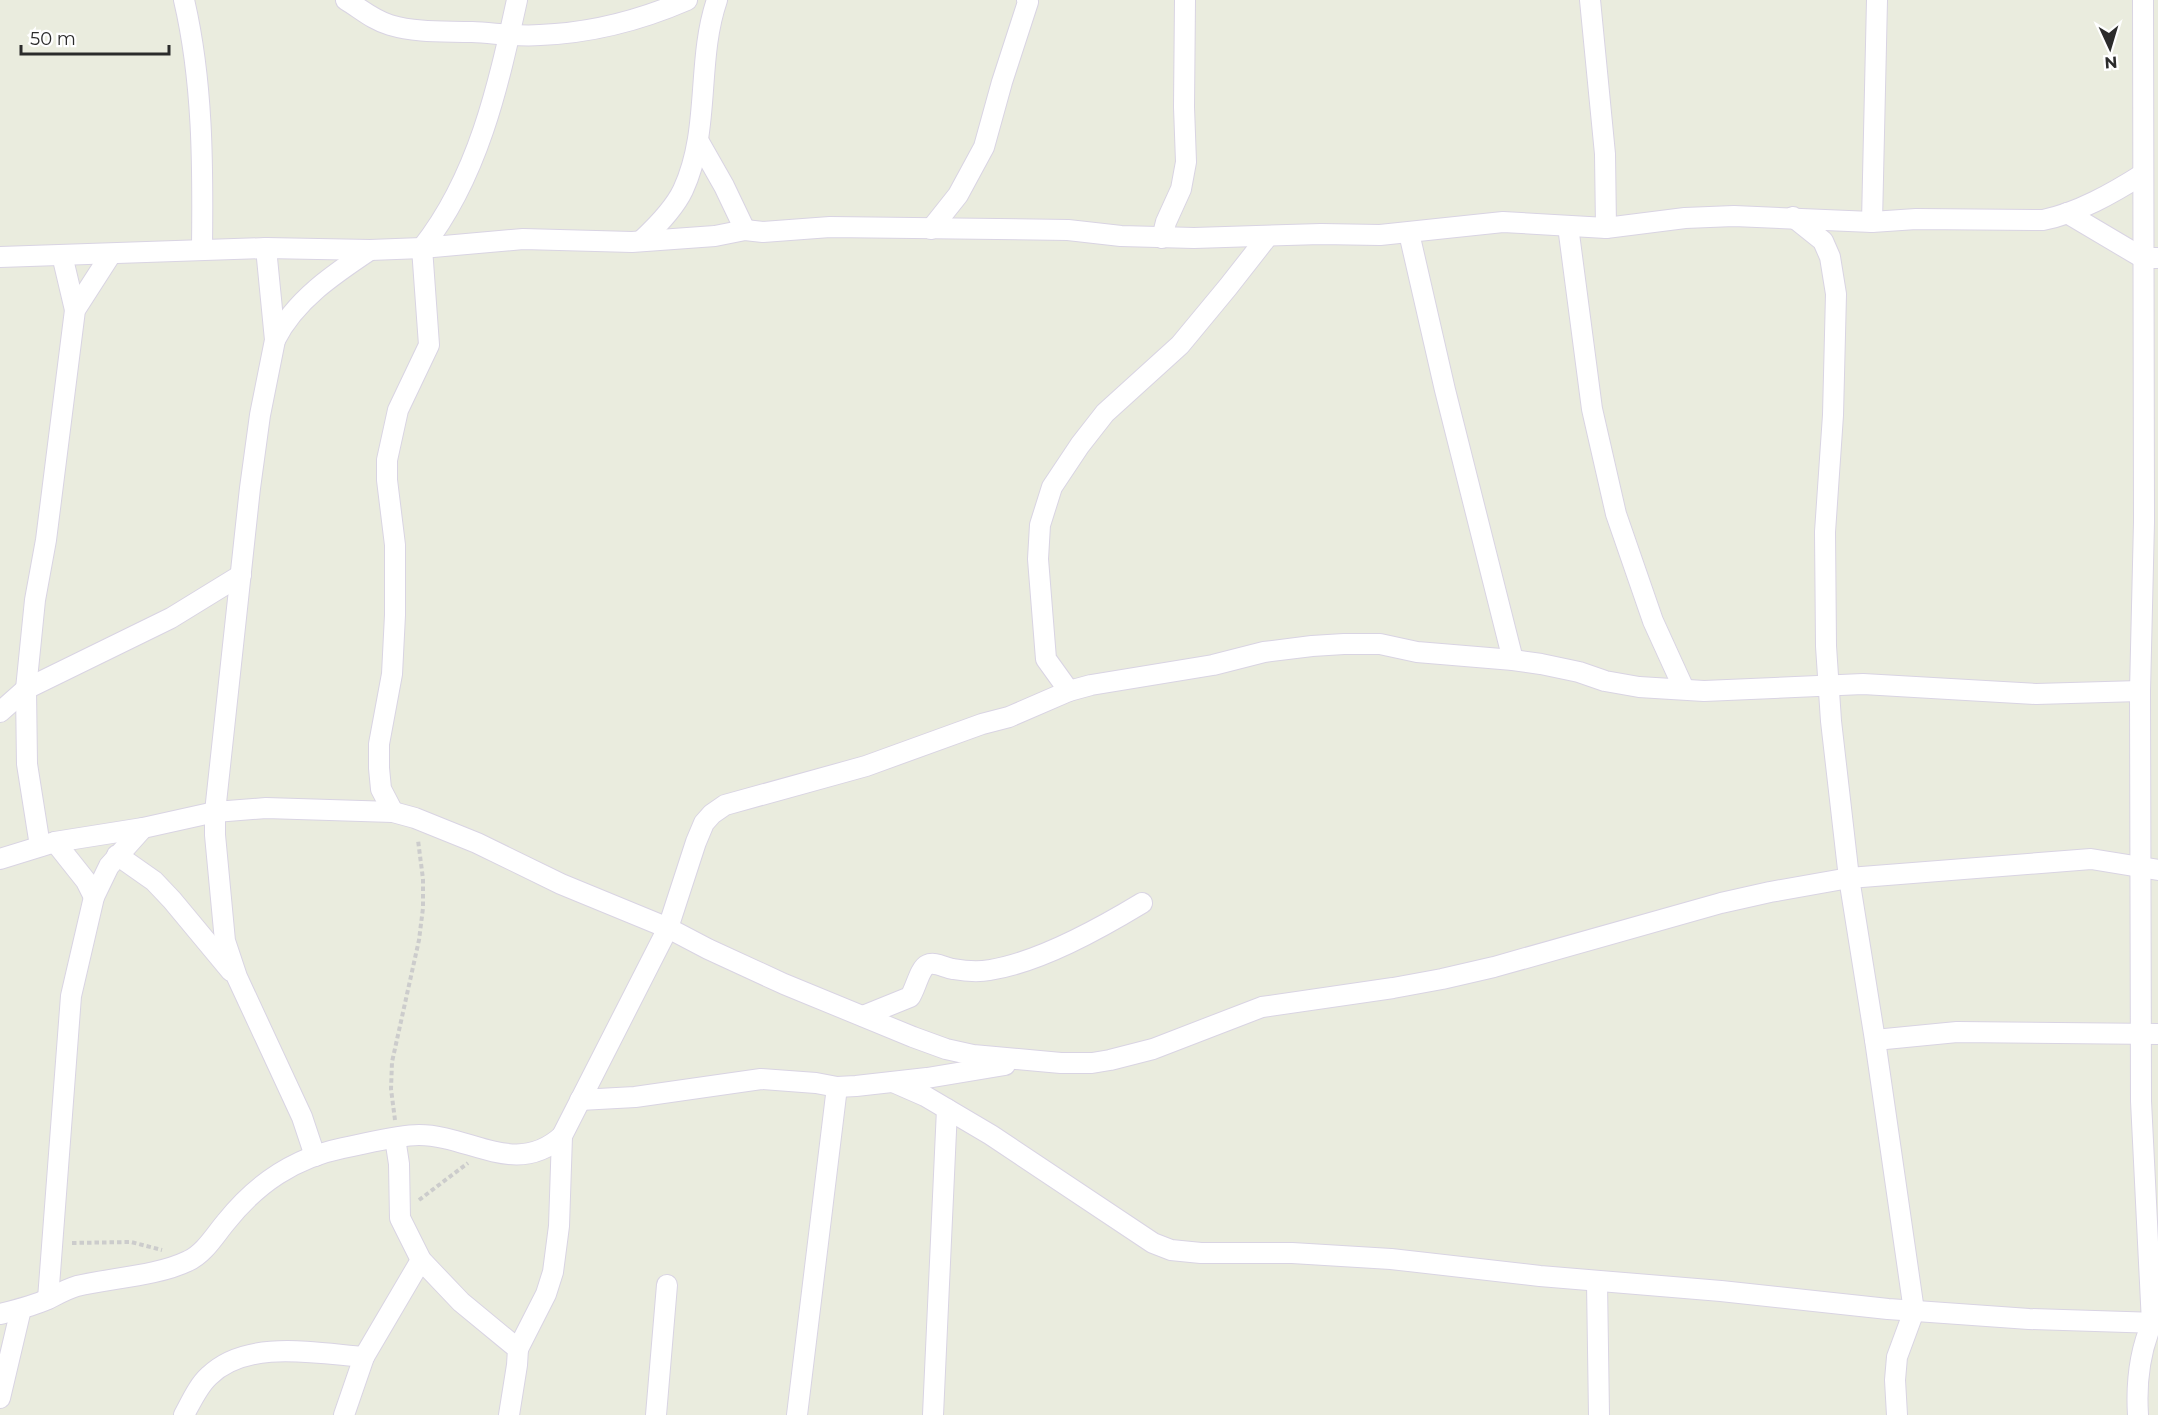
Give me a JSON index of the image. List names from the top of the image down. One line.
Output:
{"scale_bar":"50 m","north":"bottom"}
